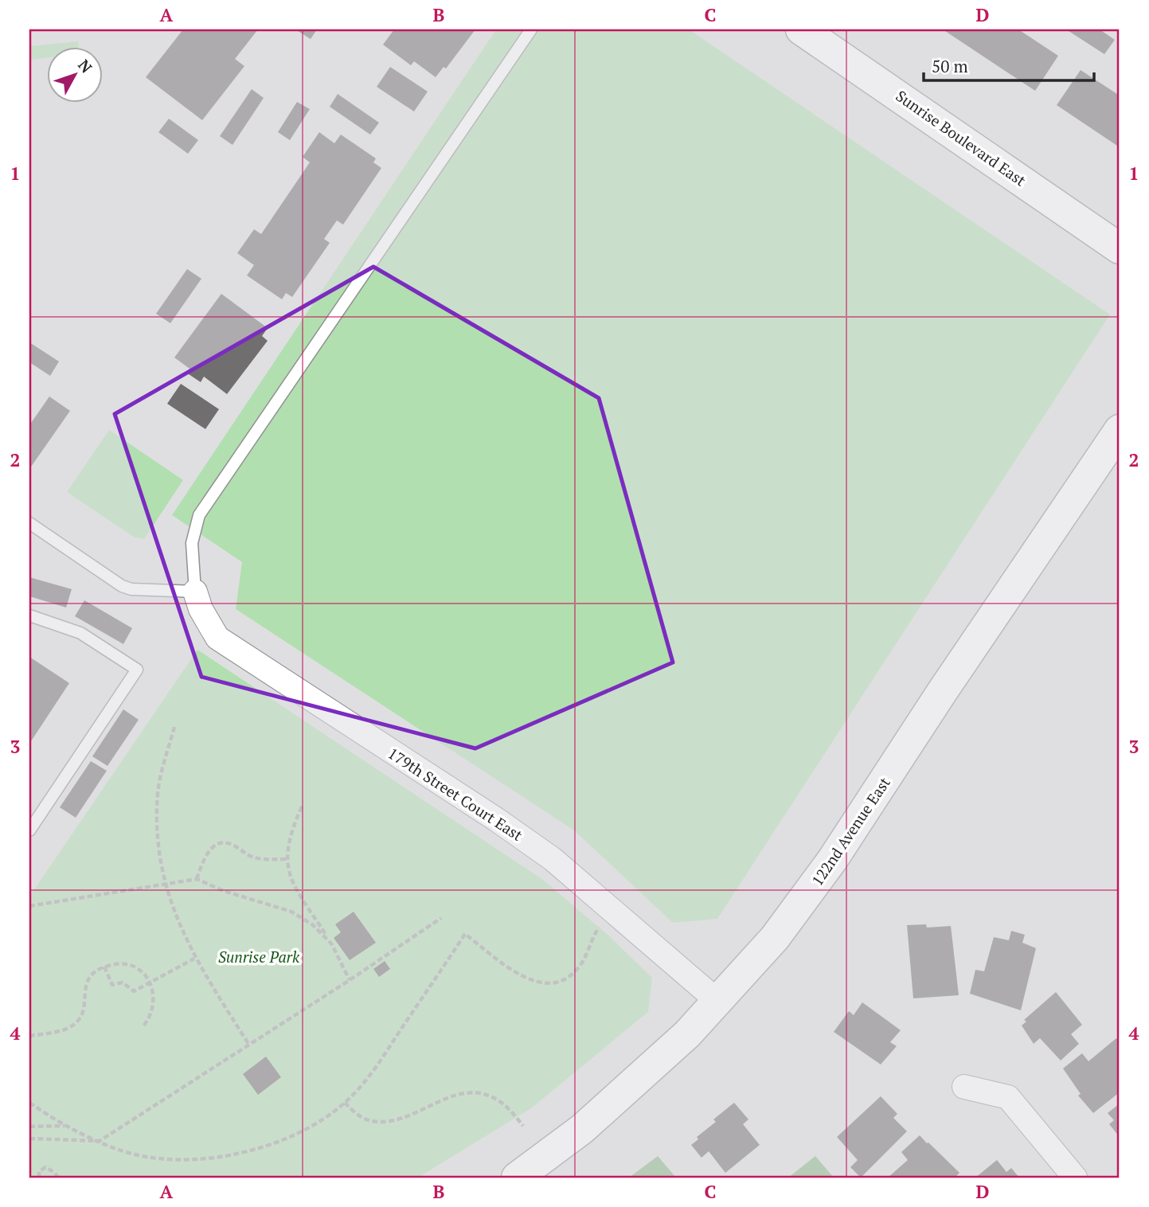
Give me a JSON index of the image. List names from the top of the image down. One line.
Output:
{"streets":{"street":["Sunrise Boulevard East","179th Street Court East","122nd Avenue East"]},"crossings":[["179th Street Court East","122nd Avenue East"]],"parks":["Sunrise Park"],"scale_bar":"50 m","north":"top right","grid":{"columns":["A","B","C","D"],"rows":["1","2","3","4"]}}
